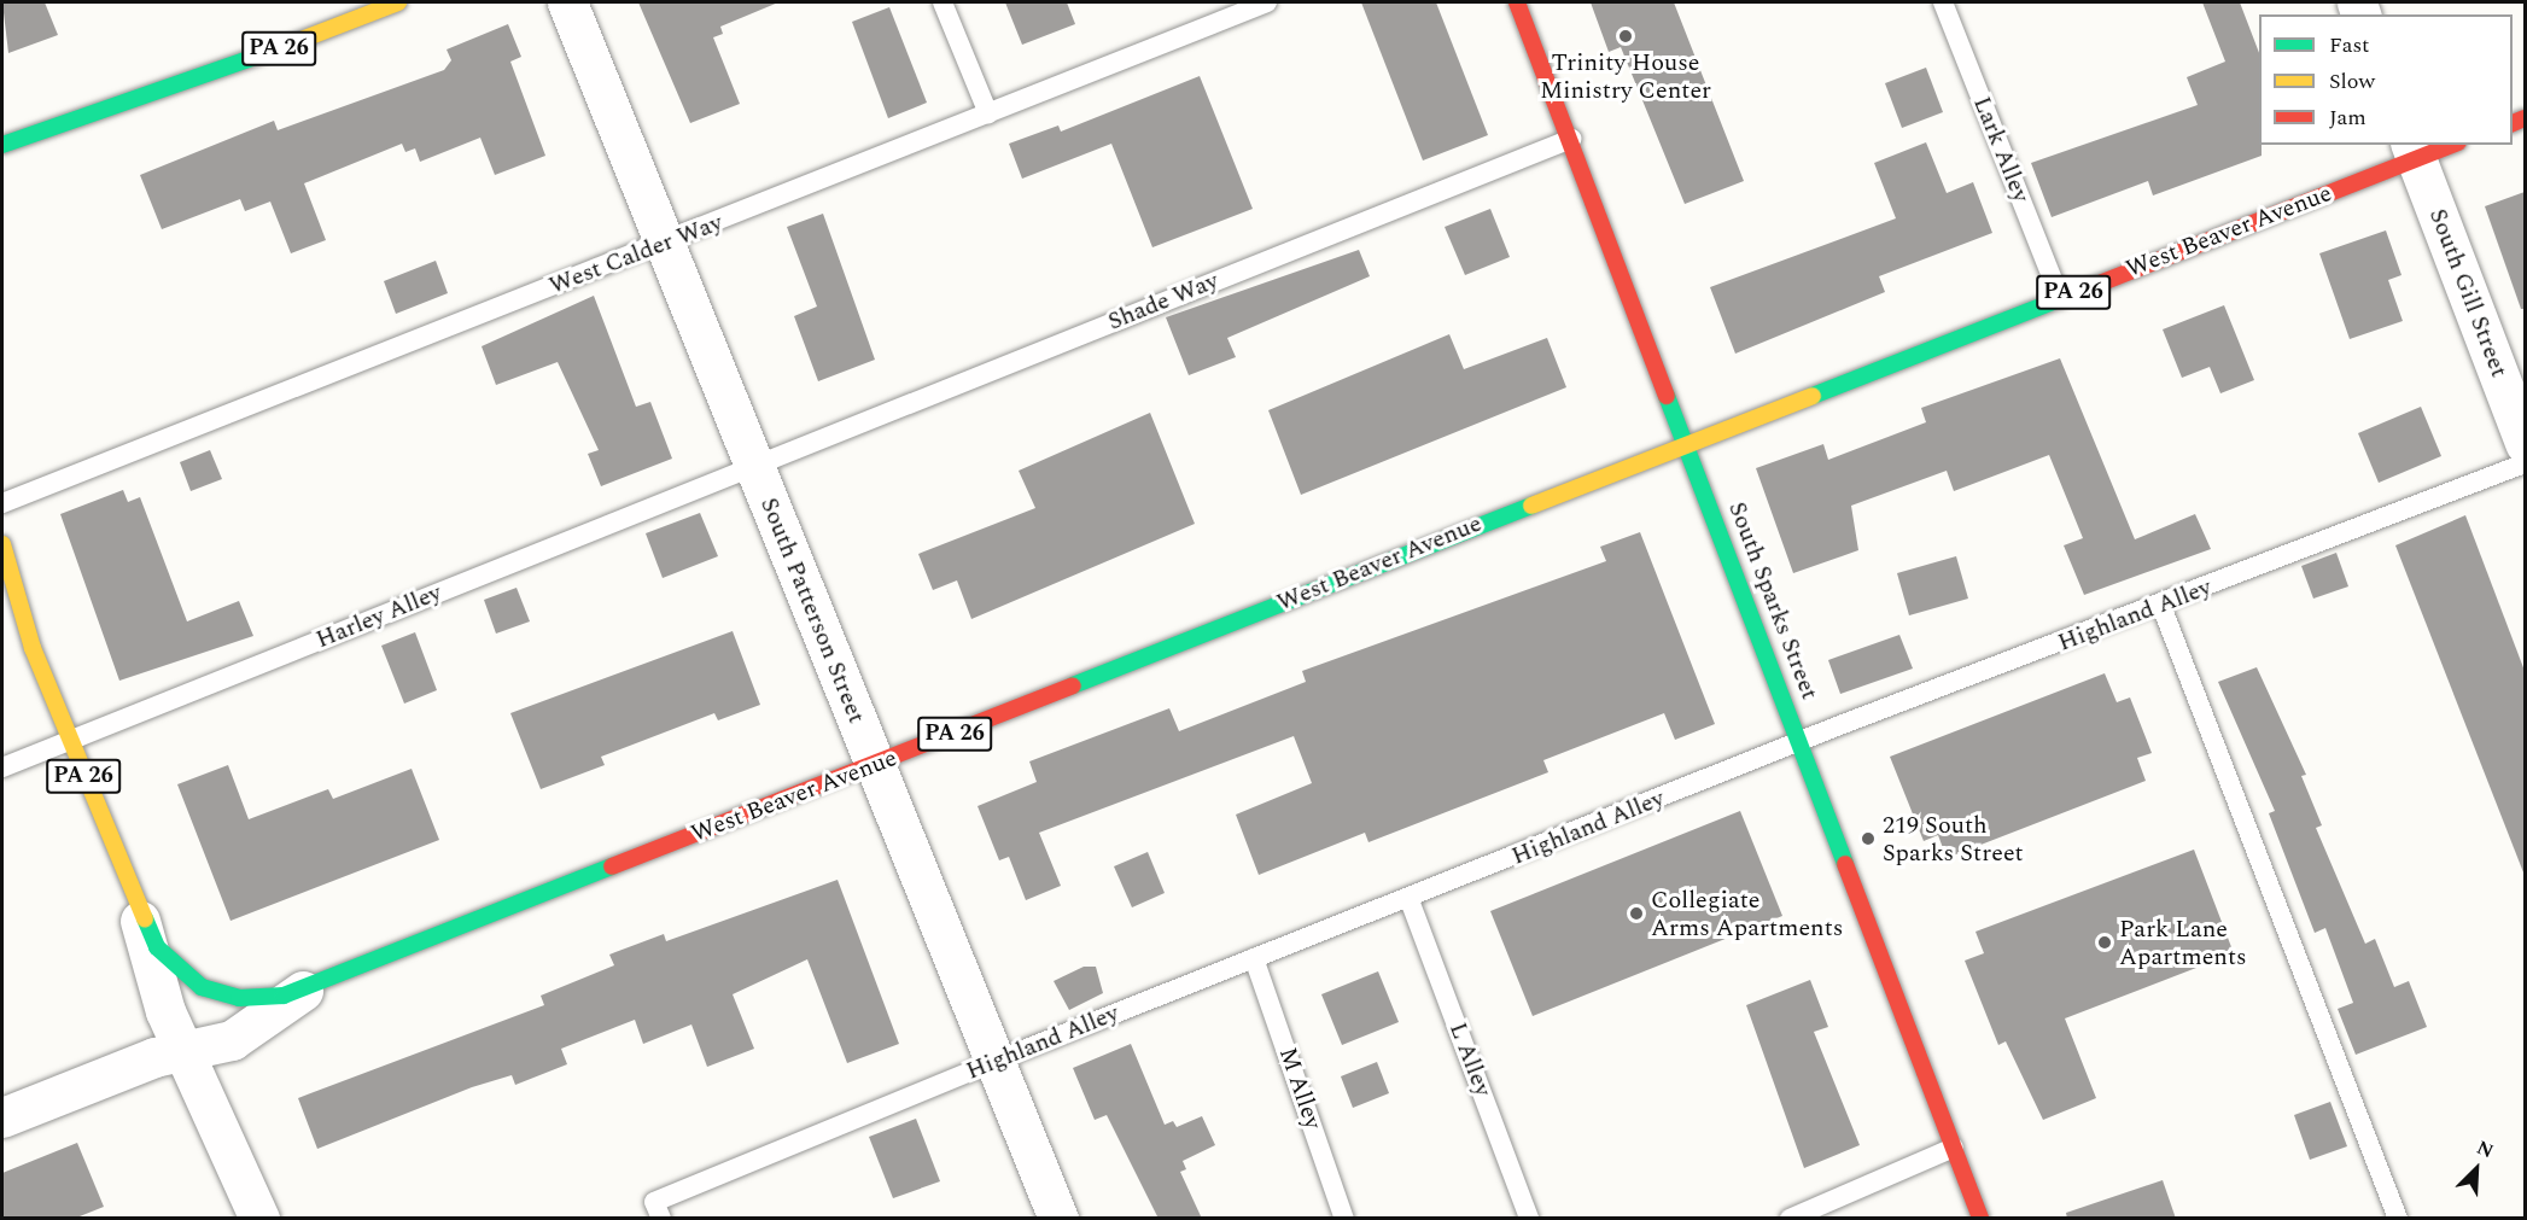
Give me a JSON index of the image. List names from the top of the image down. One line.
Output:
{"streets":{"main road":["PA 26","West Beaver Avenue","South Sparks Street"],"street":["South Gill Street","South Patterson Street"],"lane":["Lark Alley","West Calder Way","Shade Way","Highland Alley","Harley Alley","L Alley","M Alley"]},"crossings":[["PA 26","West Beaver Avenue"],["PA 26","Harley Alley"],["Lark Alley","West Beaver Avenue"],["West Beaver Avenue","South Gill Street"],["West Beaver Avenue","South Sparks Street"],["West Beaver Avenue","South Patterson Street"],["West Calder Way","South Patterson Street"],["Shade Way","South Sparks Street"],["Shade Way","South Patterson Street"],["Shade Way","Harley Alley"],["South Sparks Street","Highland Alley"],["South Patterson Street","Highland Alley"],["South Patterson Street","Harley Alley"],["Highland Alley","L Alley"],["Highland Alley","M Alley"]],"places":["Trinity House Ministry Center","219 South Sparks Street","Collegiate Arms Apartments","Park Lane Apartments"],"legend":["Fast","Slow","Jam"],"north":"top right"}
